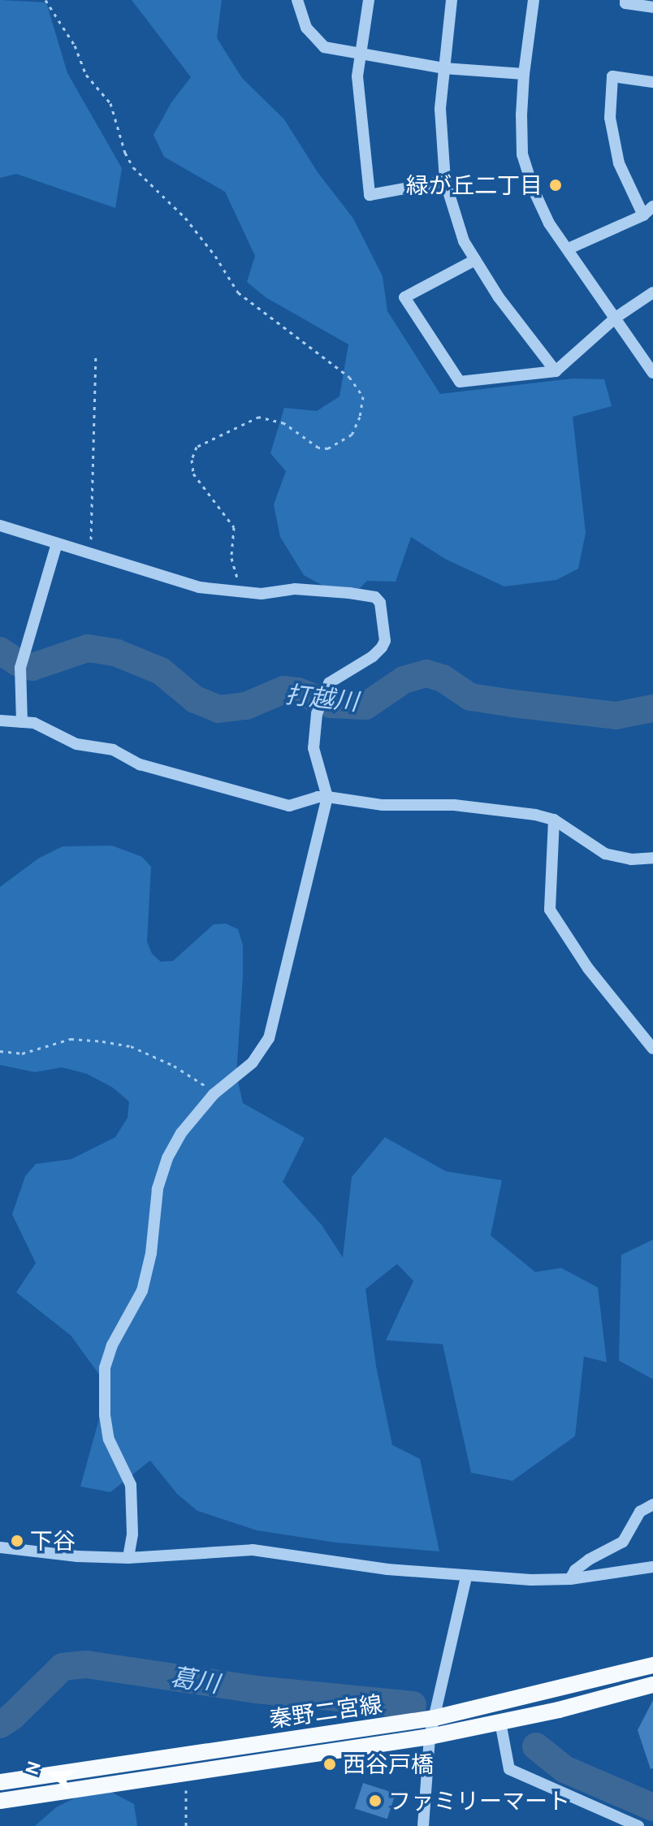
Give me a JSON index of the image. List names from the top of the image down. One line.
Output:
{"streets":{"main road":["秦野二宮線"]},"water":["打越川","葛川"],"places":["緑が丘二丁目","下谷","西谷戸橋","ファミリーマート"],"north":"left"}
